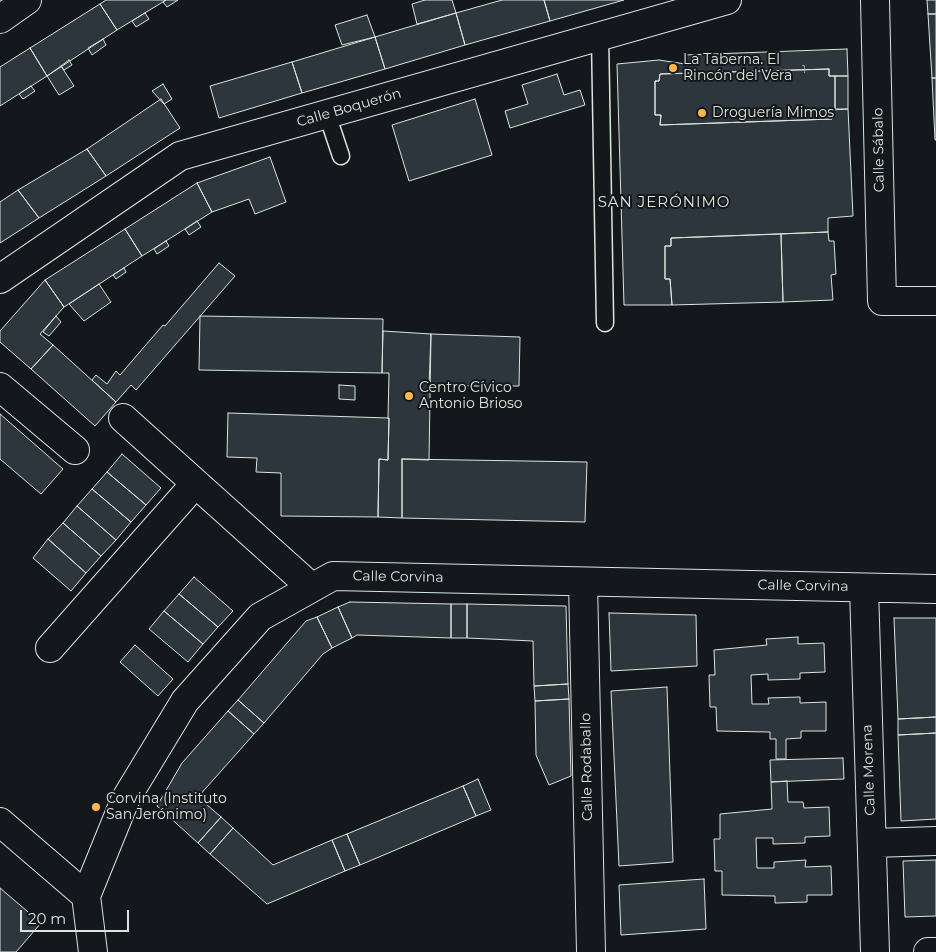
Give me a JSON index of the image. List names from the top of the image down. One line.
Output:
{"streets":{"street":["Calle Boquerón","Calle Sábalo","Calle Corvina","Calle Rodaballo","Calle Morena"]},"crossings":[["Calle Corvina","Calle Rodaballo"],["Calle Corvina","Calle Morena"]],"districts":["SAN JERÓNIMO"],"places":["La Taberna. El Rincón del Vera","Droguería Mimos","Centro Cívico Antonio Brioso","Corvina (Instituto San Jerónimo)"],"house_numbers":["1"],"scale_bar":"20 m"}
